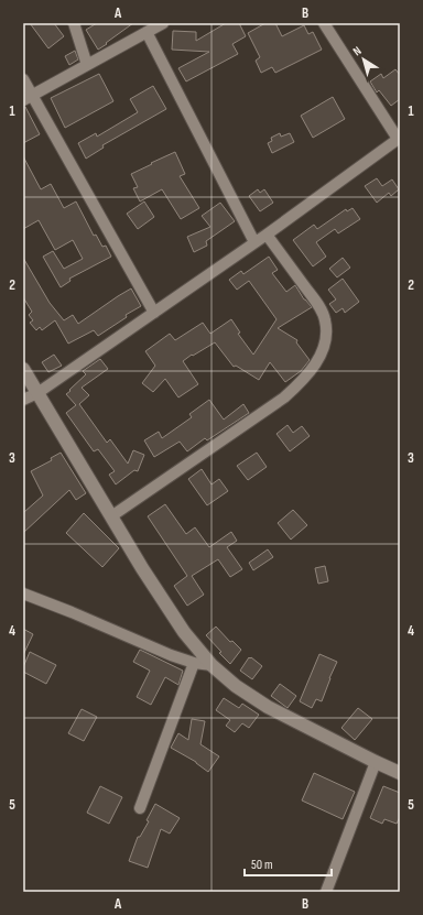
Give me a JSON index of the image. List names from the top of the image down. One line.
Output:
{"scale_bar":"50 m","north":"top left","grid":{"columns":["A","B"],"rows":["1","2","3","4","5"]}}
